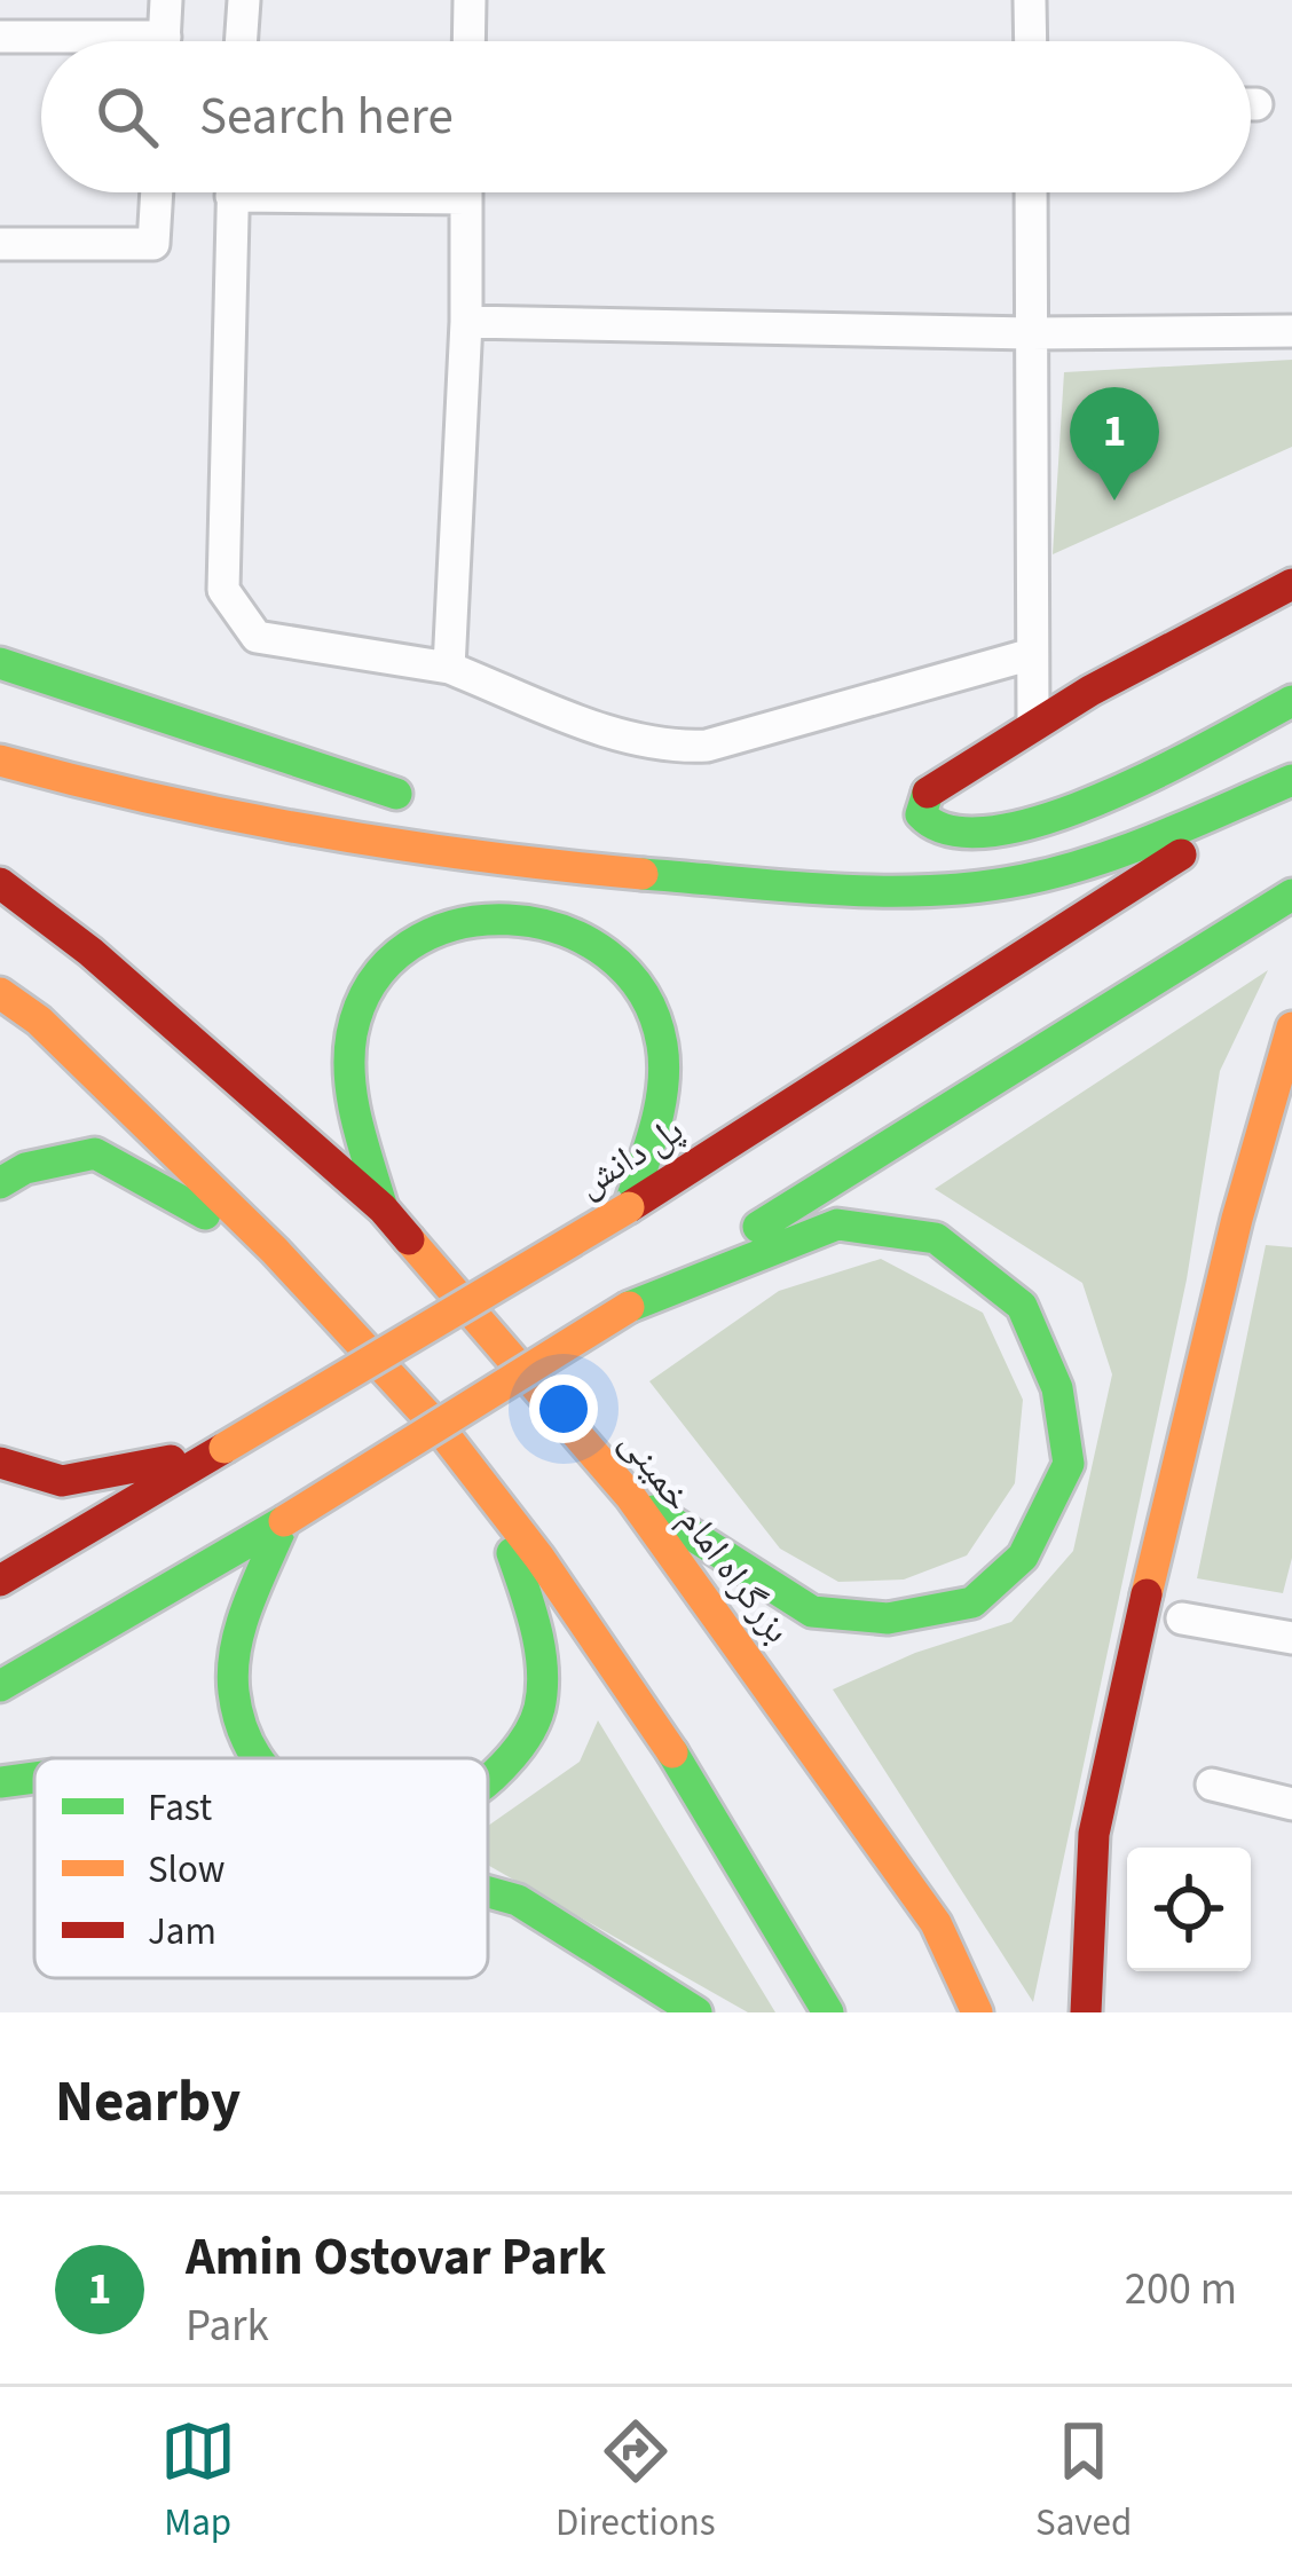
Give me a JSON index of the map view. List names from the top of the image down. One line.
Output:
{"streets":{"main road":["پل دانش","بزرگراه امام خمینی"]},"legend":["Fast","Slow","Jam"],"page":{"search":"Search here","pins":"1","heading":"Nearby","list":[{"mark":"1","name":"Amin Ostovar Park","note":"Park","value":"200 m"}],"nav":["Map","Directions","Saved"]}}
